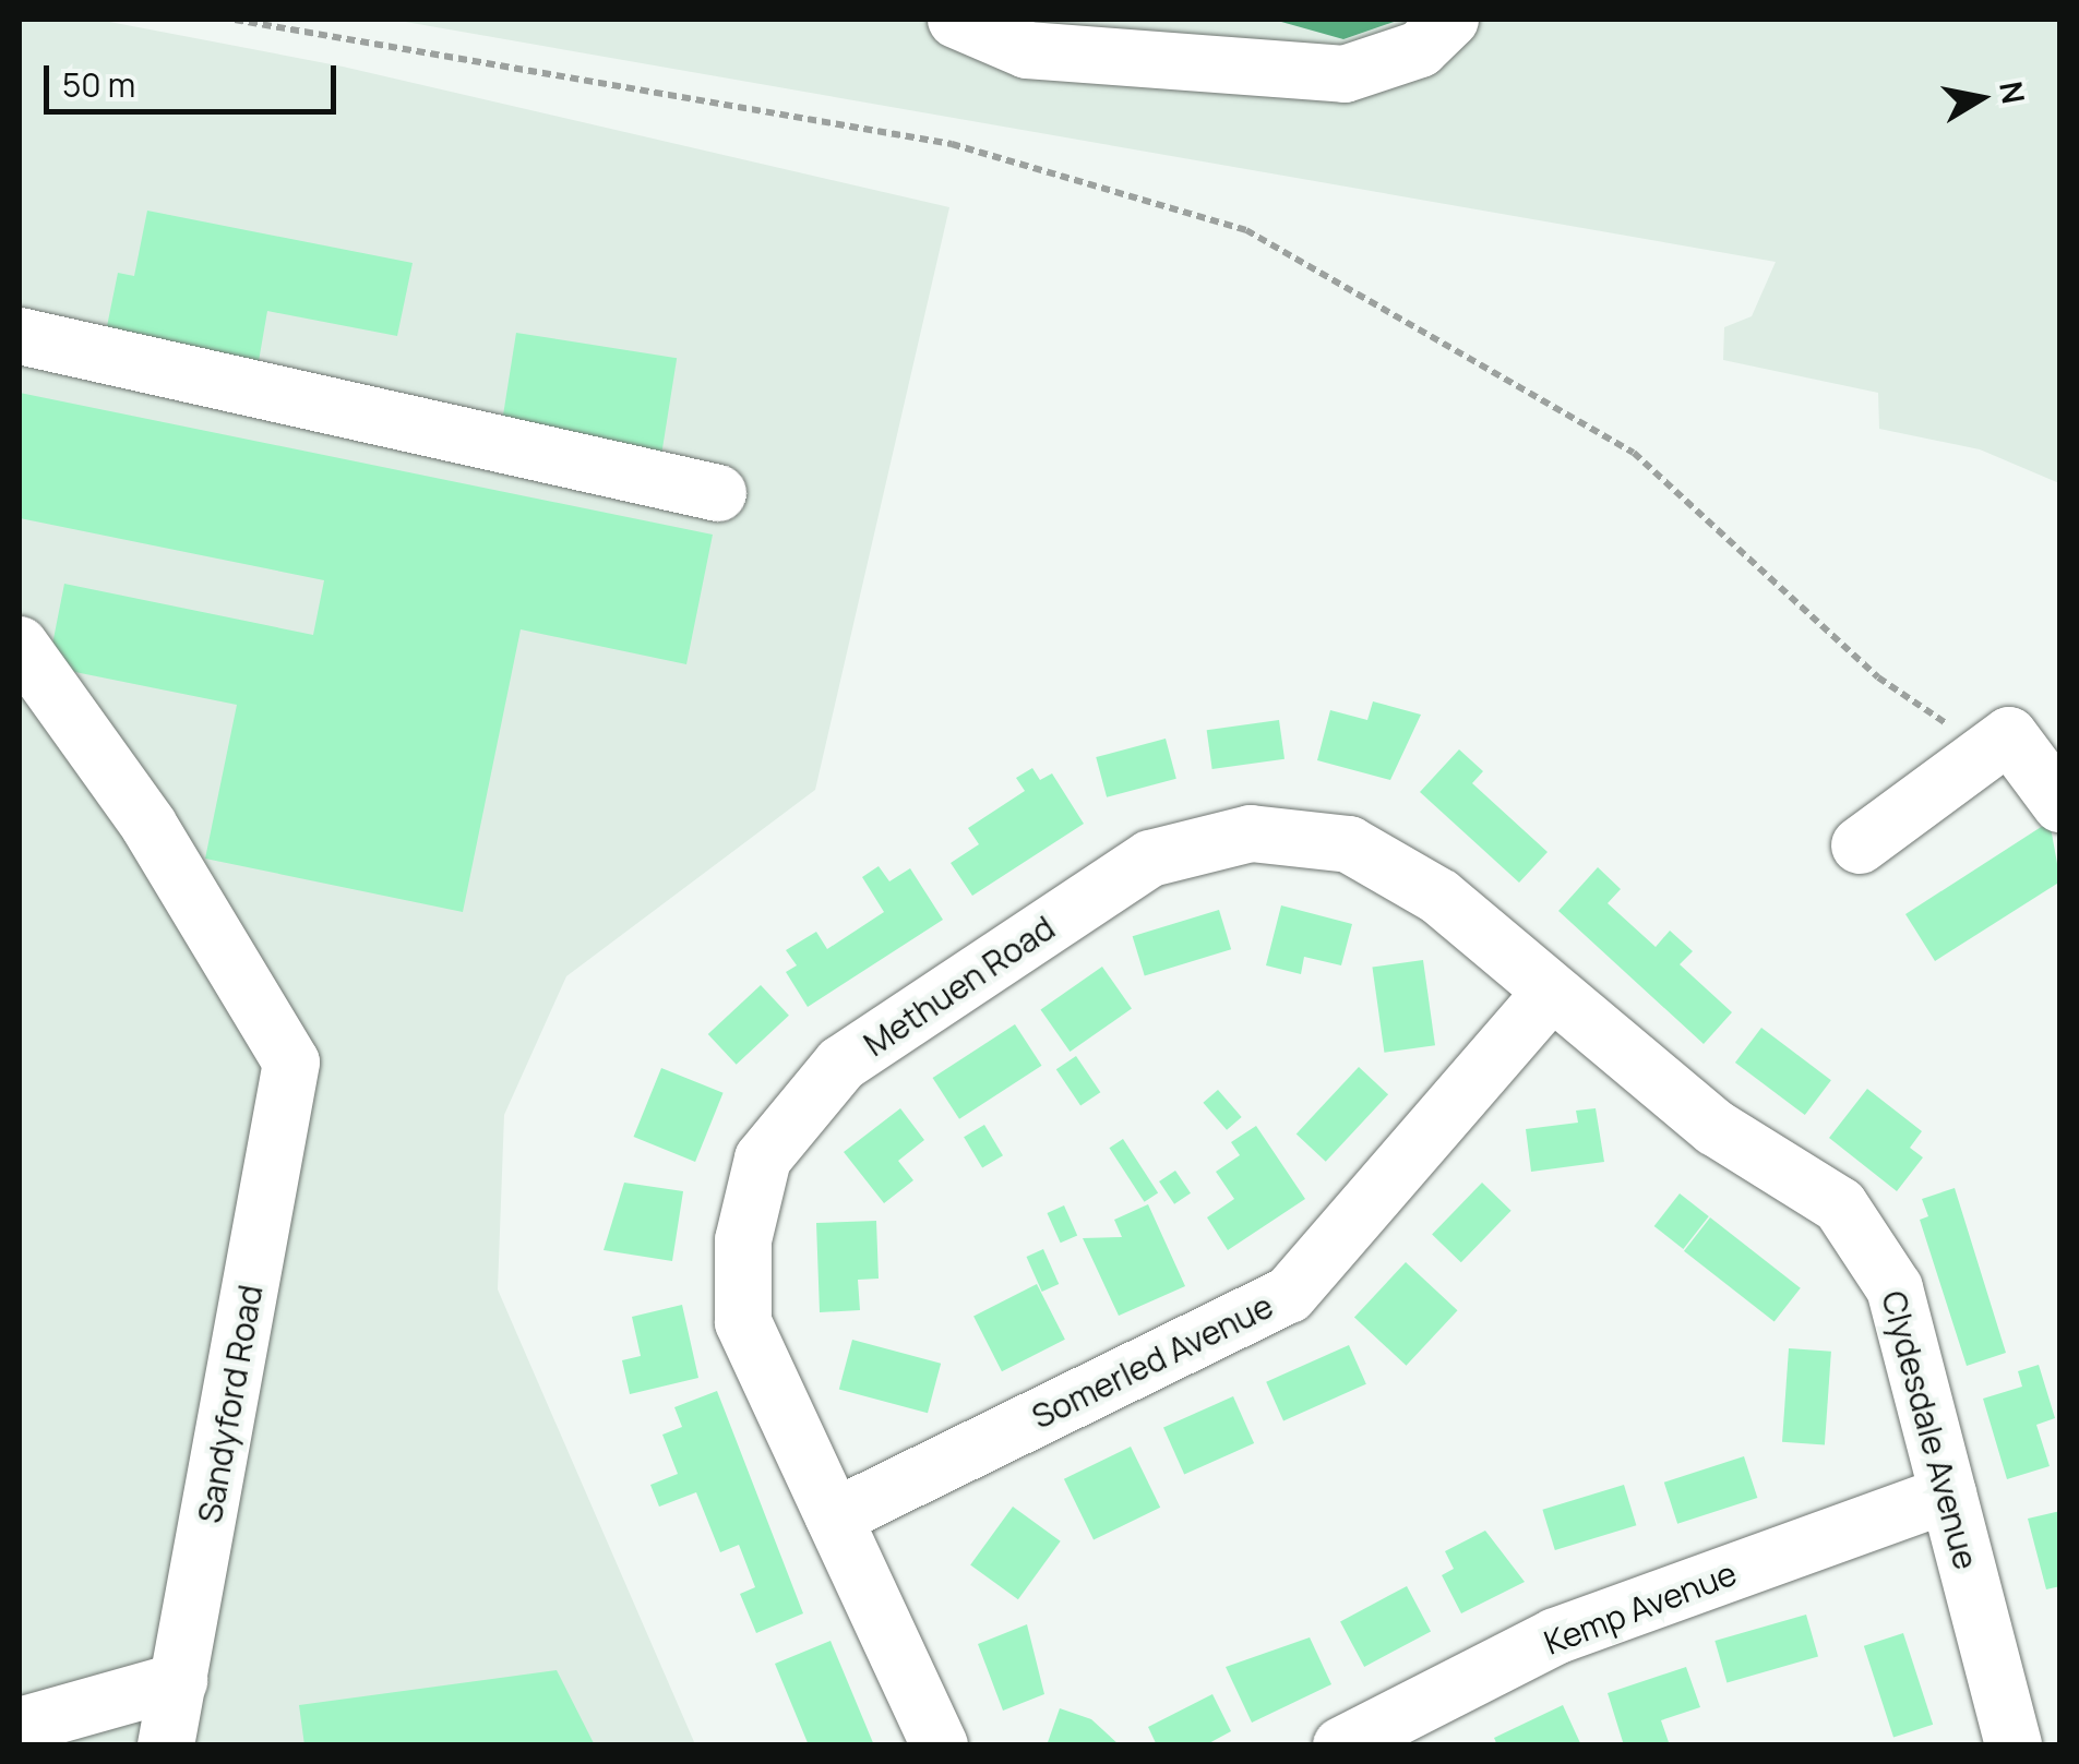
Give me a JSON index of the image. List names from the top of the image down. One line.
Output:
{"streets":{"street":["Methuen Road","Somerled Avenue","Sandyford Road","Clydesdale Avenue","Kemp Avenue"]},"crossings":[["Methuen Road","Somerled Avenue"],["Methuen Road","Clydesdale Avenue"],["Clydesdale Avenue","Kemp Avenue"]],"scale_bar":"50 m","north":"right"}
